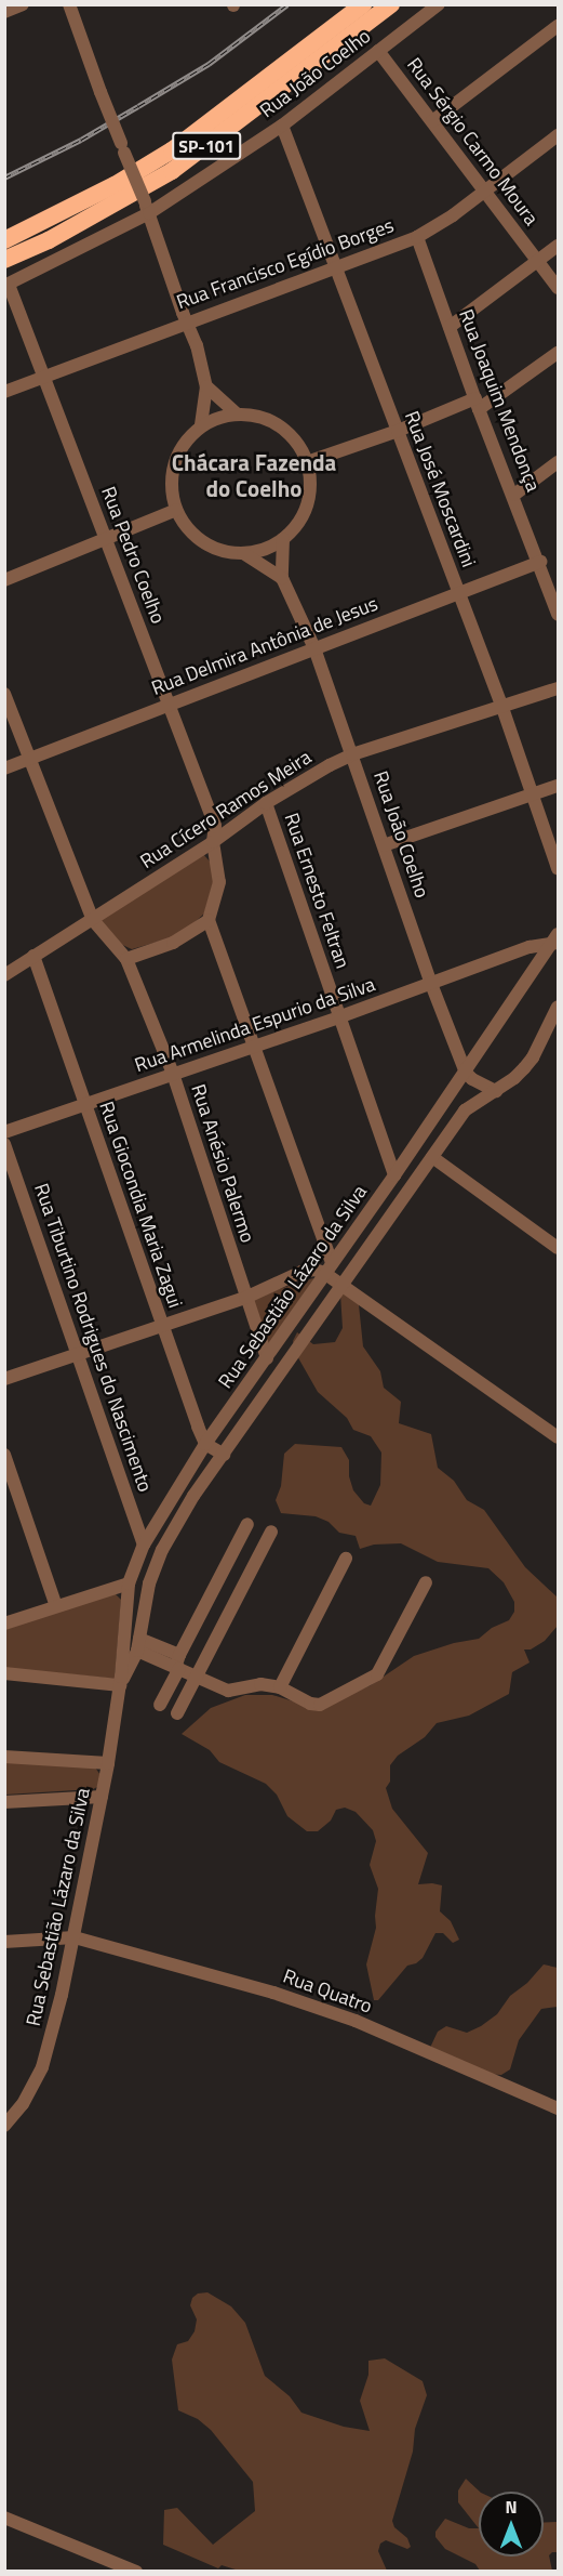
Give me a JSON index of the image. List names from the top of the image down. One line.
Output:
{"streets":{"highway":["SP-101"],"street":["Rua João Coelho","Rua Sérgio Carmo Moura","Rua Francisco Egídio Borges","Rua Joaquim Mendonça","Rua José Moscardini","Rua Pedro Coelho","Rua Delmira Antônia de Jesus","Rua Cícero Ramos Meira","Rua Ernesto Feltran","Rua Armelinda Espurio da Silva","Rua Anésio Palermo","Rua Giocondia Maria Zagui","Rua Sebastião Lázaro da Silva","Rua Tiburtino Rodrigues do Nascimento","Rua Quatro"]},"crossings":[["Rua João Coelho","Rua Sérgio Carmo Moura"],["Rua João Coelho","Rua José Moscardini"],["Rua João Coelho","Rua Pedro Coelho"],["Rua João Coelho","Rua Delmira Antônia de Jesus"],["Rua João Coelho","Rua Cícero Ramos Meira"],["Rua João Coelho","Rua Armelinda Espurio da Silva"],["Rua João Coelho","Rua Sebastião Lázaro da Silva"],["Rua Sérgio Carmo Moura","Rua Francisco Egídio Borges"],["Rua Francisco Egídio Borges","Rua Joaquim Mendonça"],["Rua Francisco Egídio Borges","Rua José Moscardini"],["Rua Francisco Egídio Borges","Rua Pedro Coelho"],["Rua Joaquim Mendonça","Rua Delmira Antônia de Jesus"],["Rua José Moscardini","Rua Delmira Antônia de Jesus"],["Rua José Moscardini","Rua Cícero Ramos Meira"],["Rua Pedro Coelho","Rua Delmira Antônia de Jesus"],["Rua Pedro Coelho","Rua Cícero Ramos Meira"],["Rua Delmira Antônia de Jesus","Rua Anésio Palermo"],["Rua Cícero Ramos Meira","Rua Ernesto Feltran"],["Rua Cícero Ramos Meira","Rua Anésio Palermo"],["Rua Cícero Ramos Meira","Rua Giocondia Maria Zagui"],["Rua Ernesto Feltran","Rua Armelinda Espurio da Silva"],["Rua Ernesto Feltran","Rua Sebastião Lázaro da Silva"],["Rua Armelinda Espurio da Silva","Rua Anésio Palermo"],["Rua Armelinda Espurio da Silva","Rua Giocondia Maria Zagui"],["Rua Armelinda Espurio da Silva","Rua Sebastião Lázaro da Silva"],["Rua Anésio Palermo","Rua Sebastião Lázaro da Silva"],["Rua Giocondia Maria Zagui","Rua Sebastião Lázaro da Silva"],["Rua Sebastião Lázaro da Silva","Rua Tiburtino Rodrigues do Nascimento"],["Rua Sebastião Lázaro da Silva","Rua Quatro"]],"districts":["Chácara Fazenda do Coelho"],"north":"top"}
